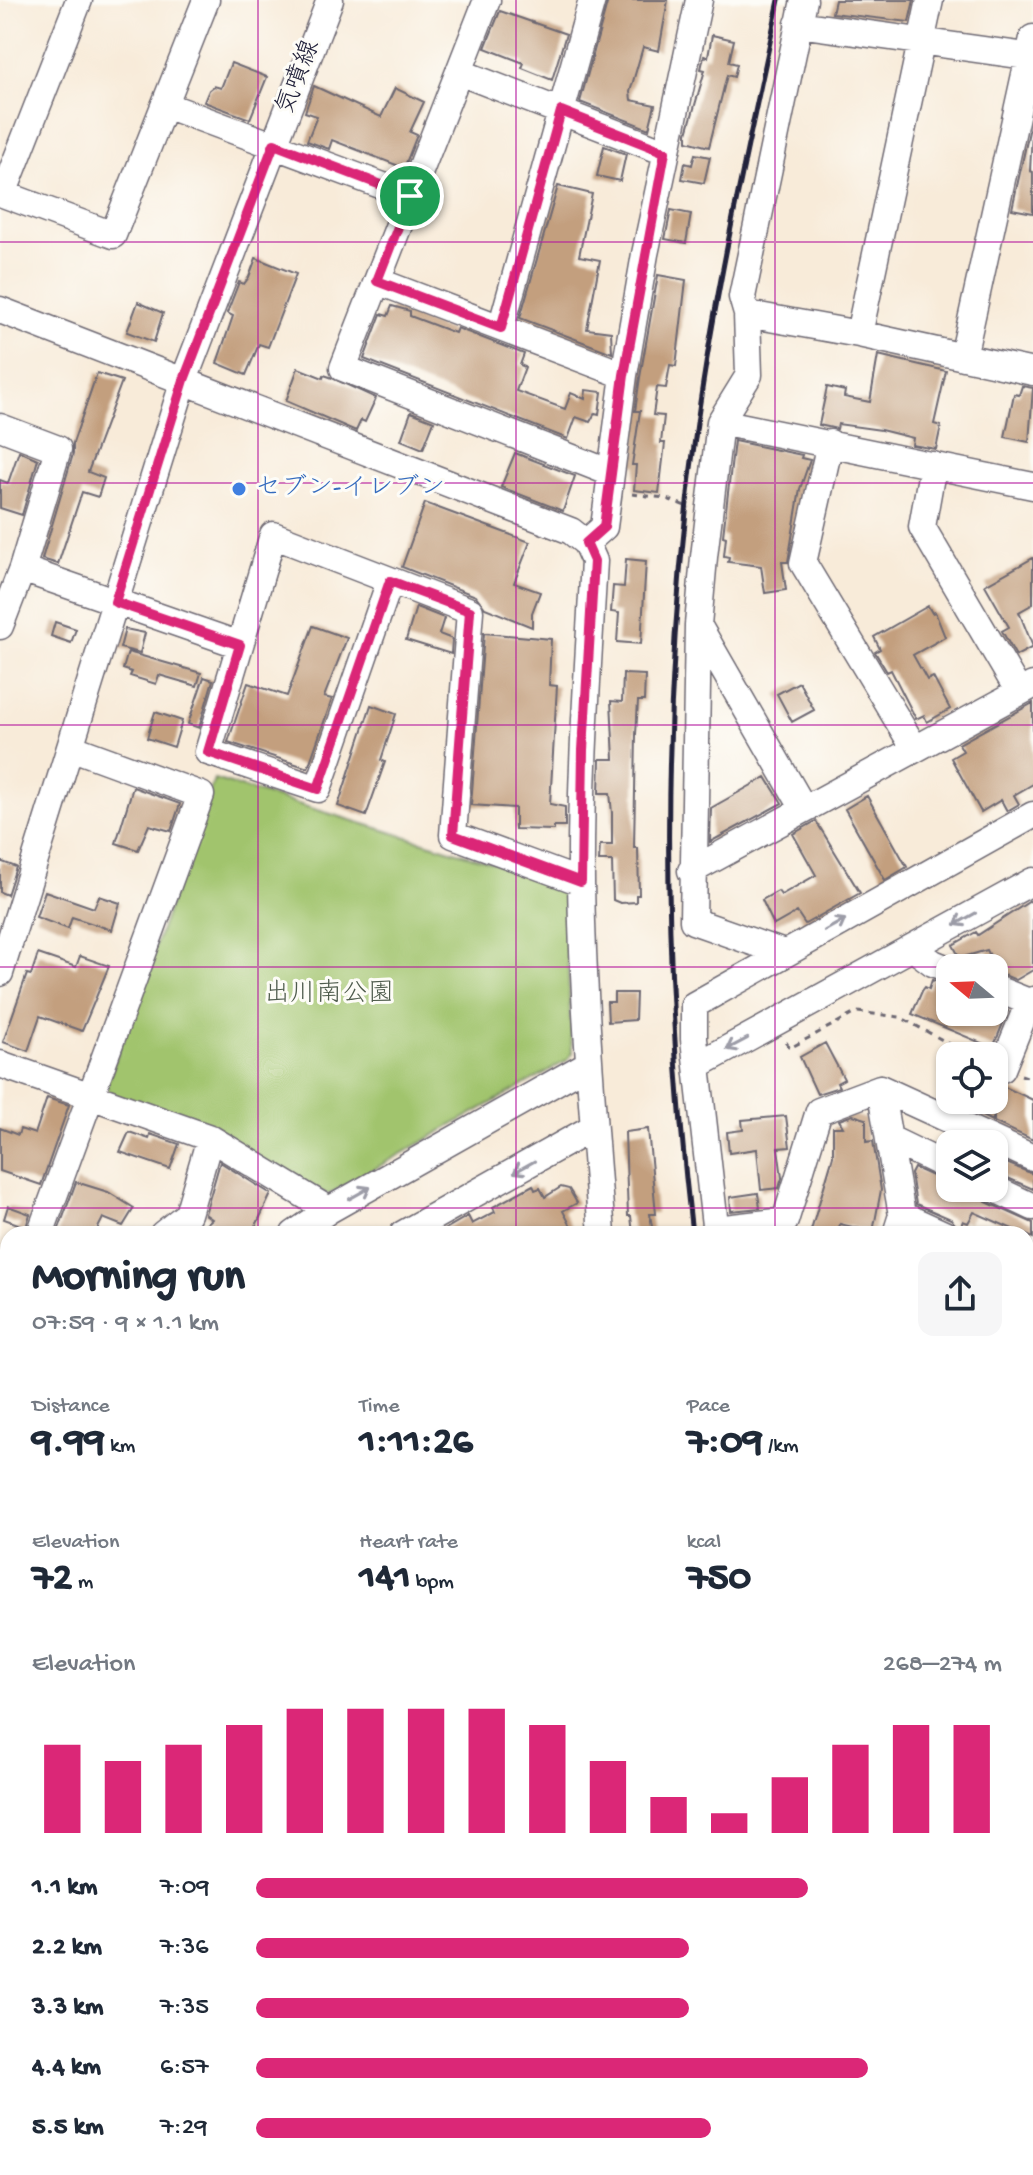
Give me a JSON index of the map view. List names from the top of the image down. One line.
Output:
{"streets":{"street":["気噴線"]},"parks":["出川南公園"],"places":["セブン-イレブン"],"north":"left","page":{"heading":["Morning run","07:59 · 9 × 1.1 km"],"stats":[["Distance","9.99 km"],["Time","1:11:26"],["Pace","7:09 /km"],["Elevation","72 m"],["Heart rate","141 bpm"],["kcal","750"]],"chart":["Elevation","268–274 m"],"list":[{"name":"1.1 km","note":"7:09"},{"name":"2.2 km","note":"7:36"},{"name":"3.3 km","note":"7:35"},{"name":"4.4 km","note":"6:57"},{"name":"5.5 km","note":"7:29"}]}}
